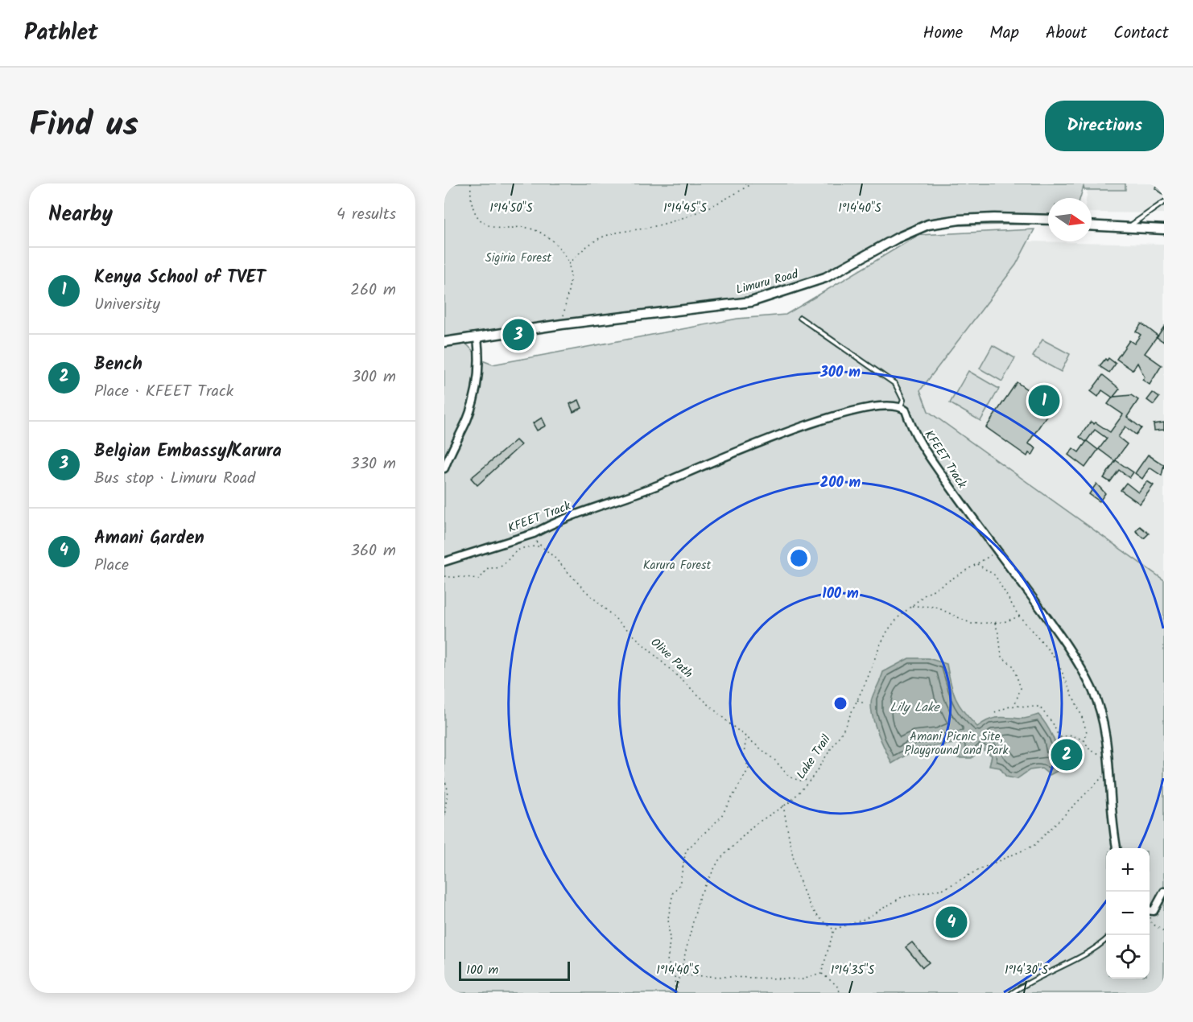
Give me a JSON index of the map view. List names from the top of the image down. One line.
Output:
{"streets":{"main road":["Limuru Road"],"street":["KFEET Track"],"path":["Olive Path","Lake Trail"]},"crossings":[["KFEET Track","Olive Path"],["KFEET Track","Lake Trail"],["Olive Path","Lake Trail"]],"water":["Lily Lake"],"parks":["Sigiria Forest","Karura Forest","Amani Picnic Site, Playground and Park"],"scale_bar":"100 m","north":"right","page":{"header":"Pathlet","nav":["Home","Map","About","Contact"],"title":"Find us","buttons":"Directions","heading":["Nearby","4 results"],"list":[{"mark":"1","name":"Kenya School of TVET","note":"University","value":"260 m"},{"mark":"2","name":"Bench","note":"Place · KFEET Track","value":"300 m"},{"mark":"3","name":"Belgian Embassy/Karura","note":"Bus stop · Limuru Road","value":"330 m"},{"mark":"4","name":"Amani Garden","note":"Place","value":"360 m"}],"pins":["3","1","2","4"],"map_buttons":["+","−"],"scale":"100 m"},"coordinates":["1°14'50\"S","1°14'45\"S","1°14'40\"S","1°14'35\"S","1°14'30\"S"],"rings":["300 m","200 m","100 m"]}
